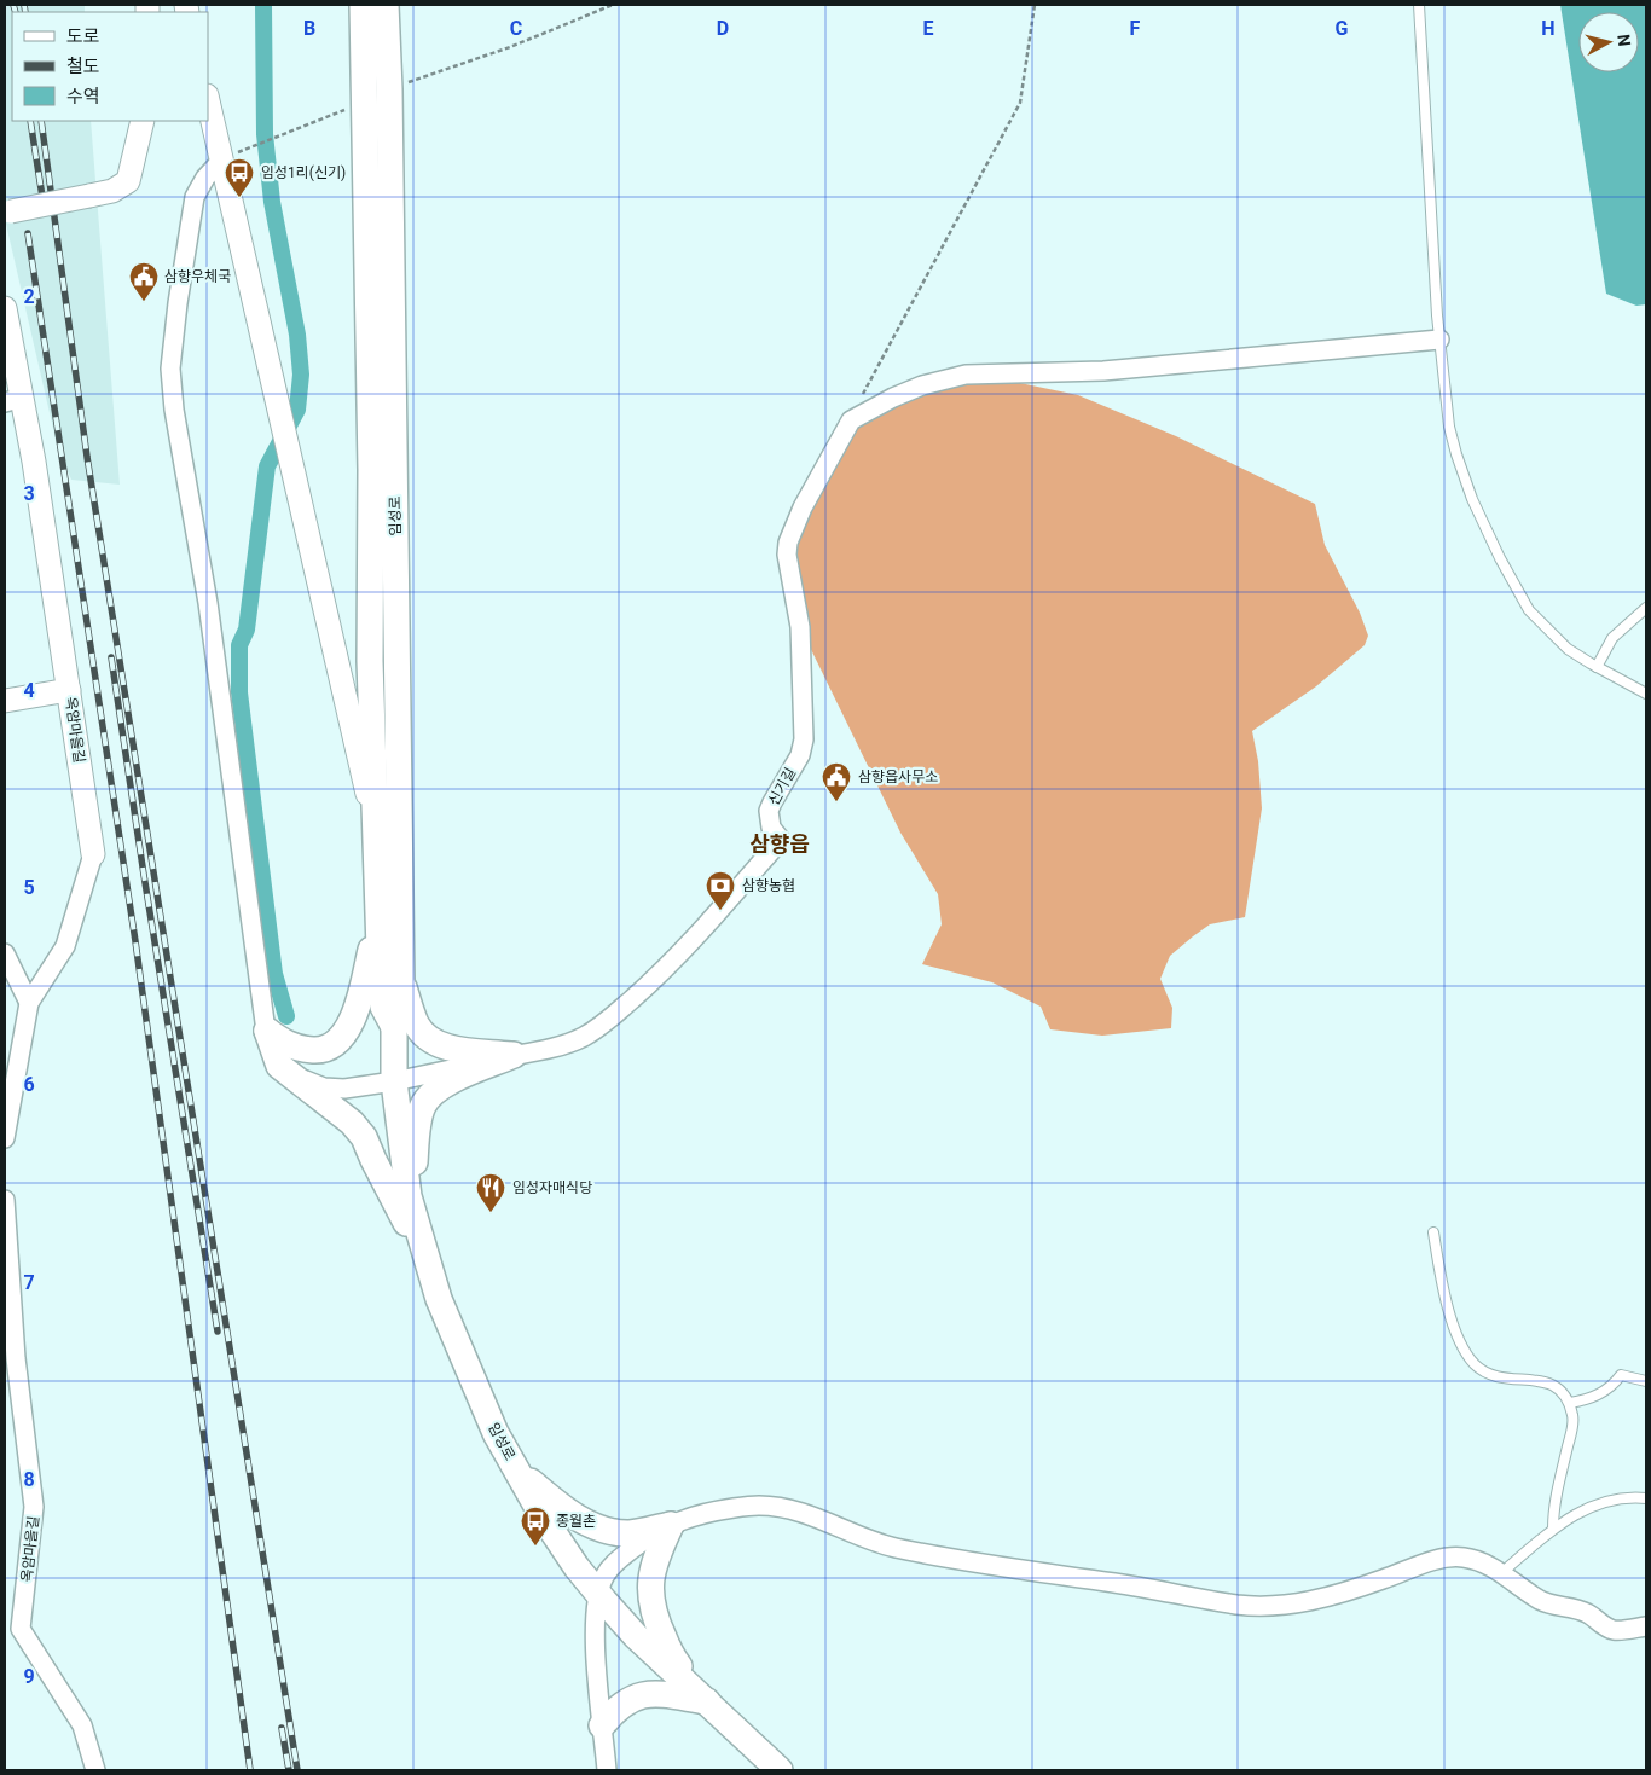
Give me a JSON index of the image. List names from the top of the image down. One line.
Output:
{"streets":{"main road":["임성로"],"street":["옥암마을길","신기길"]},"crossings":[["임성로","신기길"]],"districts":["삼향읍"],"places":{"bus stop":["임성1리(신기)","종월촌"],"public building":["삼향우체국","삼향읍사무소"],"bank":["삼향농협"],"restaurant":["임성자매식당"]},"legend":["도로","철도","수역"],"north":"right","grid":{"columns":["B","C","D","E","F","G","H"],"rows":["2","3","4","5","6","7","8","9"]}}
